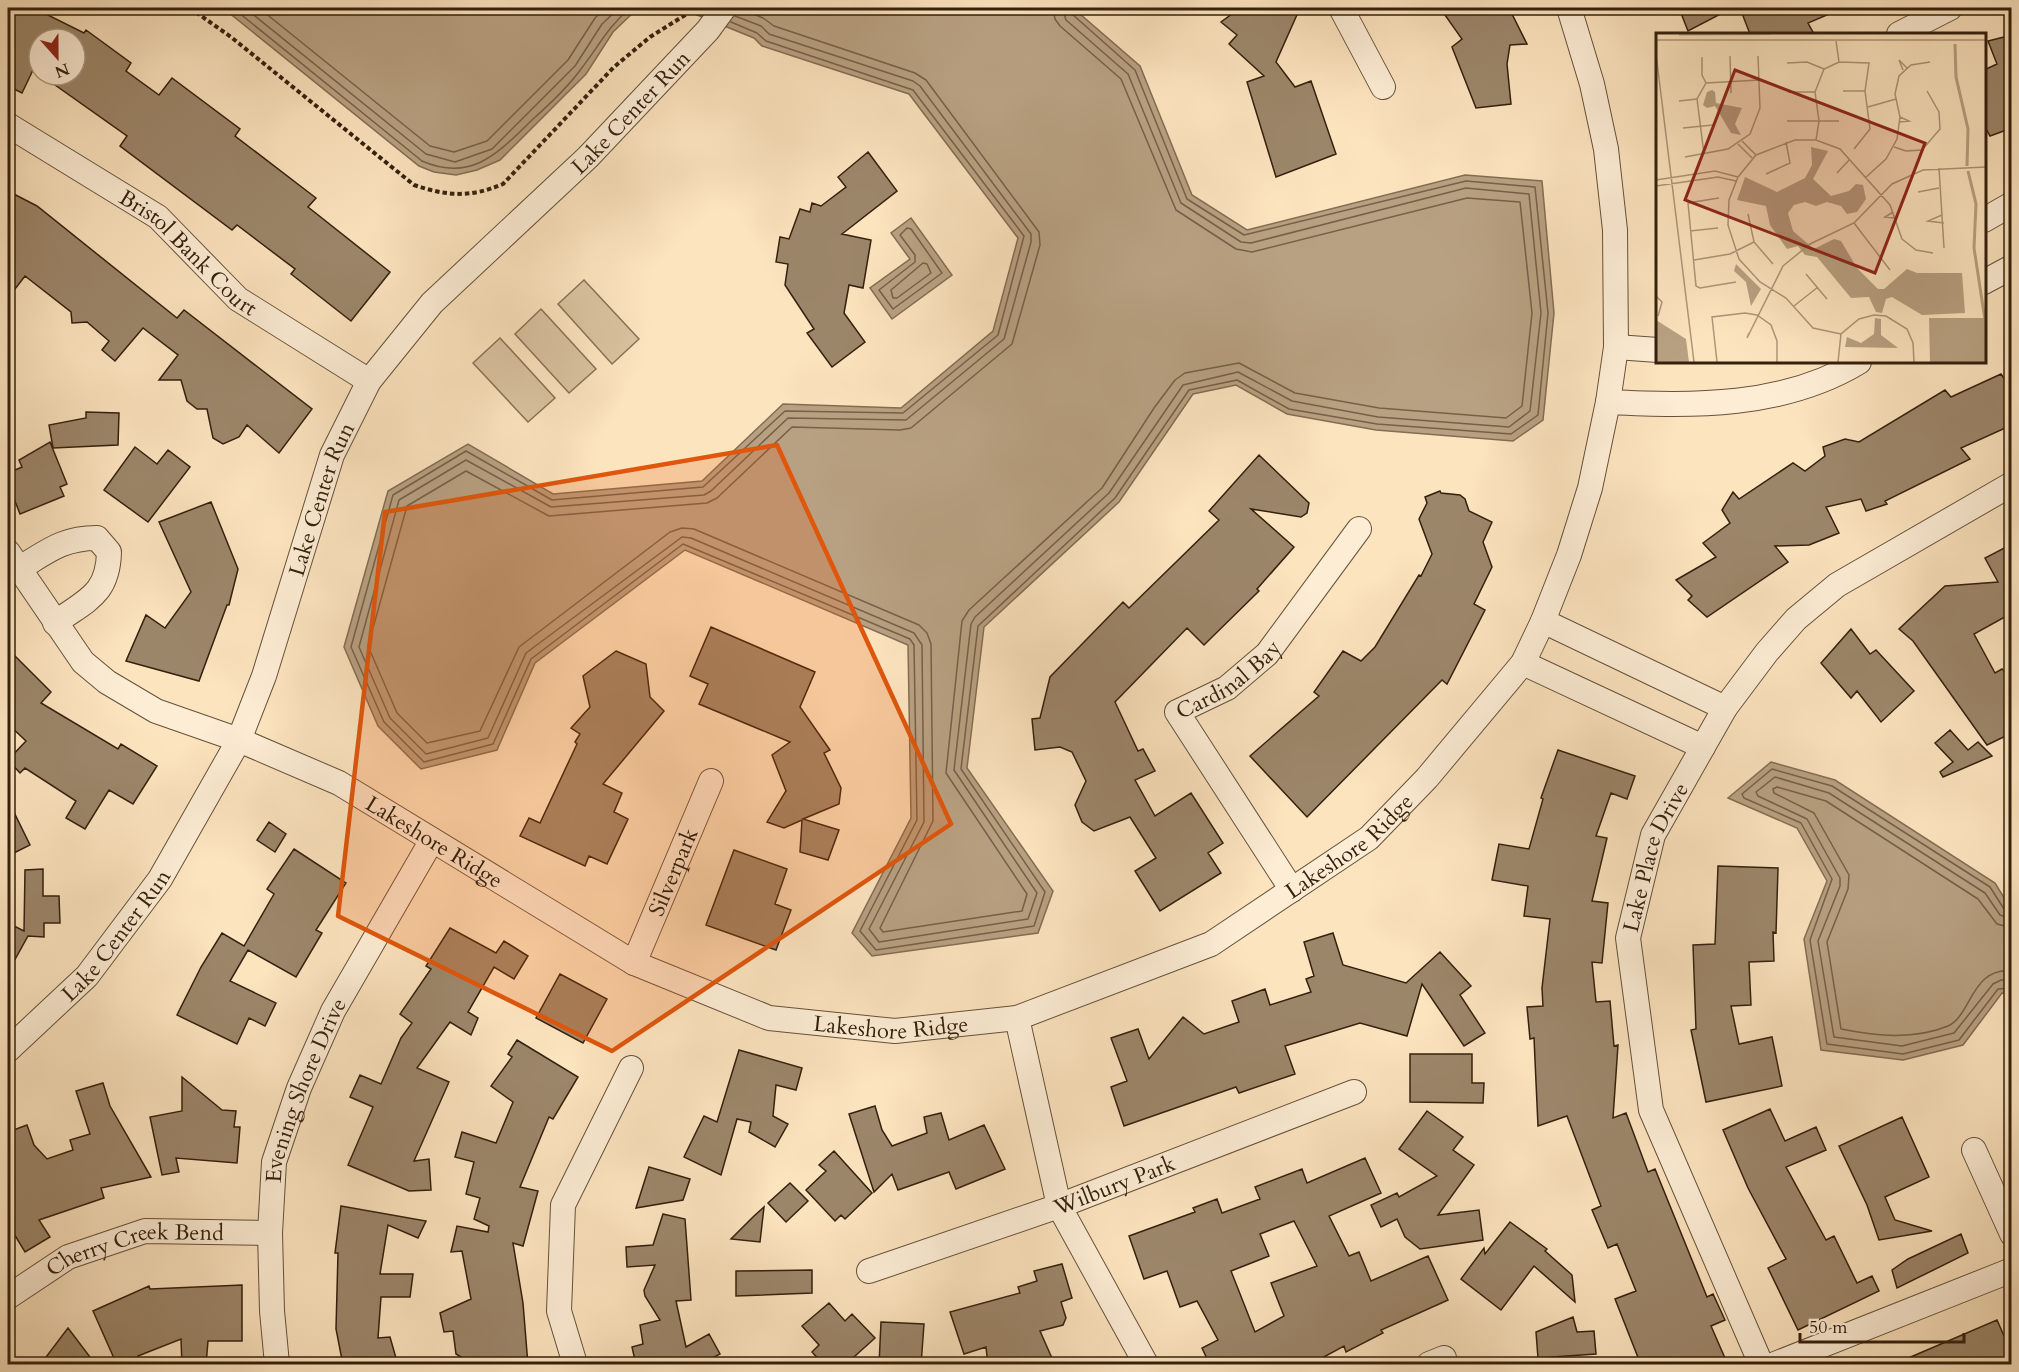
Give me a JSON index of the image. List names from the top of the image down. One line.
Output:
{"streets":{"street":["Lake Center Run","Bristol Bank Court","Cardinal Bay","Lakeshore Ridge","Lake Place Drive","Silverpark","Evening Shore Drive","Wilbury Park","Cherry Creek Bend"]},"crossings":[["Lake Center Run","Bristol Bank Court"],["Lake Center Run","Lakeshore Ridge"],["Cardinal Bay","Lakeshore Ridge"],["Lakeshore Ridge","Silverpark"],["Lakeshore Ridge","Evening Shore Drive"],["Evening Shore Drive","Cherry Creek Bend"]],"scale_bar":"50 m","north":"bottom"}
